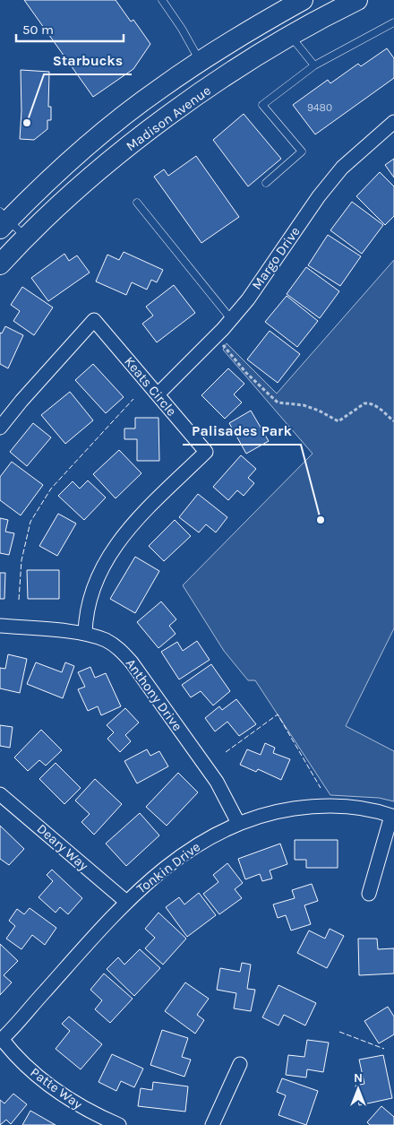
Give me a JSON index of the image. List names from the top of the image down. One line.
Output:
{"streets":{"main road":["Madison Avenue"],"street":["Margo Drive","Keats Circle","Anthony Drive","Deary Way","Tonkin Drive","Patte Way"]},"crossings":[["Margo Drive","Keats Circle"],["Keats Circle","Anthony Drive"],["Anthony Drive","Tonkin Drive"],["Deary Way","Tonkin Drive"],["Tonkin Drive","Patte Way"]],"places":["Starbucks","Palisades Park"],"house_numbers":["9480"],"scale_bar":"50 m","north":"top"}
